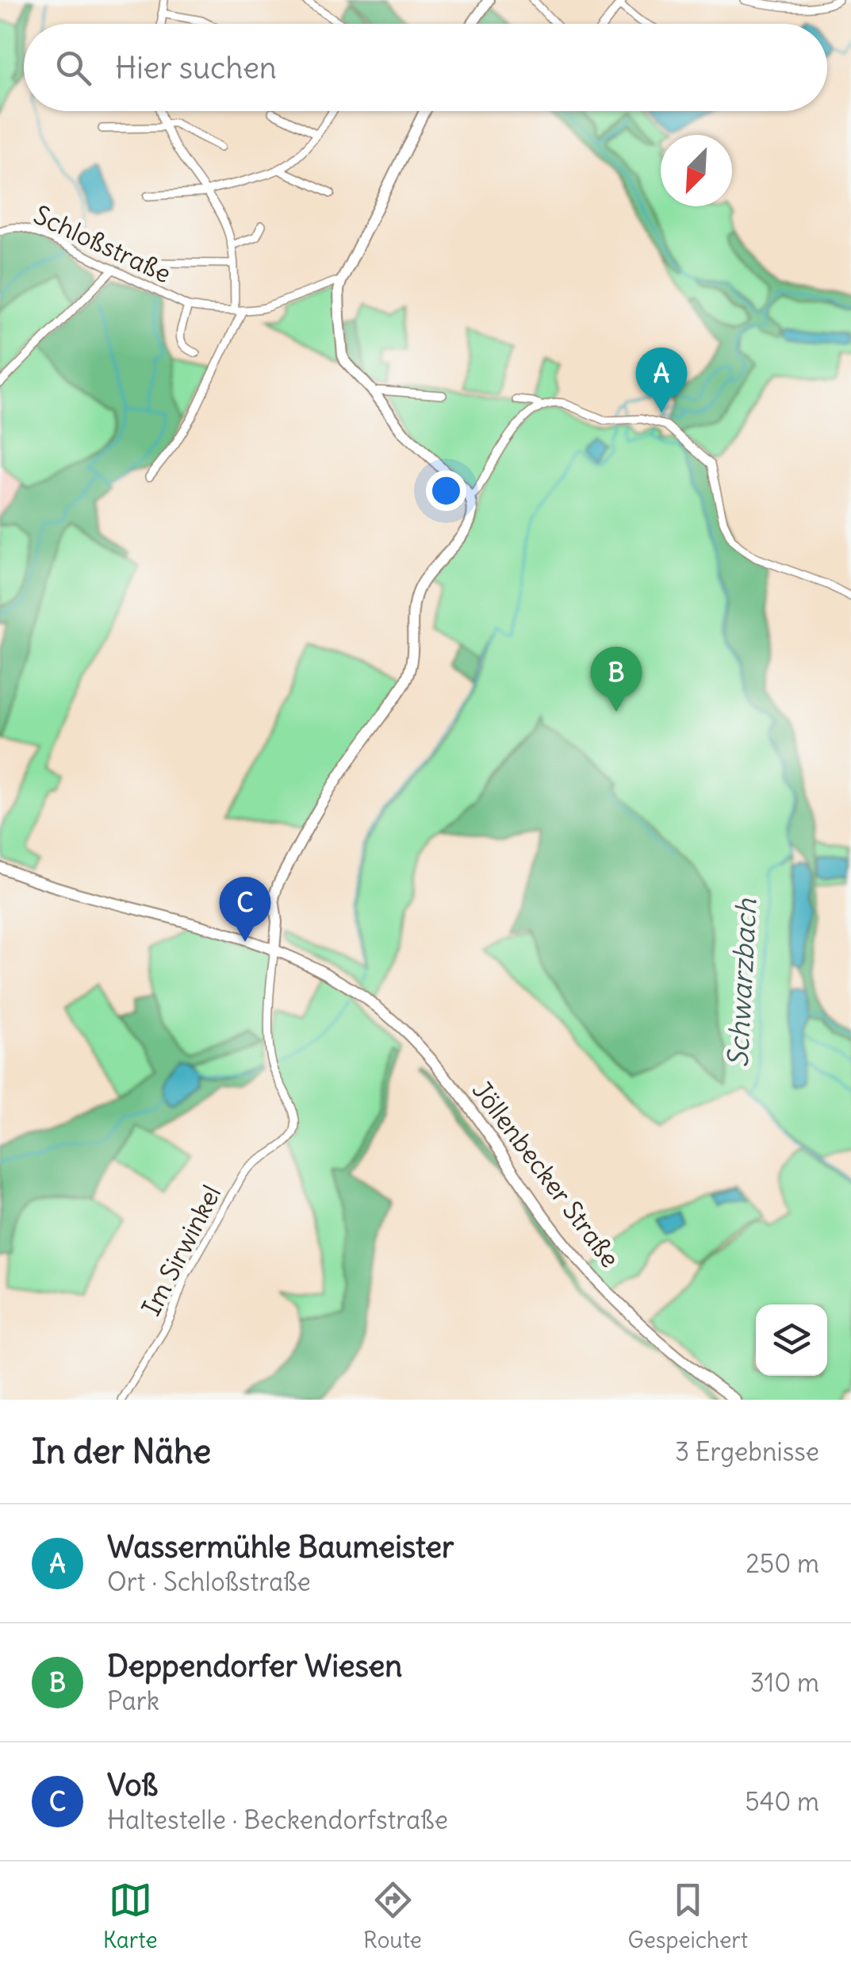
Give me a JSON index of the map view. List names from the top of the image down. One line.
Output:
{"streets":{"street":["Schloßstraße","Jöllenbecker Straße","Im Sirwinkel"]},"crossings":[["Jöllenbecker Straße","Im Sirwinkel"]],"water":["Schwarzbach"],"north":"bottom left","page":{"search":"Hier suchen","pins":["A","B","C"],"heading":["In der Nähe","3 Ergebnisse"],"list":[{"mark":"A","name":"Wassermühle Baumeister","note":"Ort · Schloßstraße","value":"250 m"},{"mark":"B","name":"Deppendorfer Wiesen","note":"Park","value":"310 m"},{"mark":"C","name":"Voß","note":"Haltestelle · Beckendorfstraße","value":"540 m"}],"nav":["Karte","Route","Gespeichert"]}}
